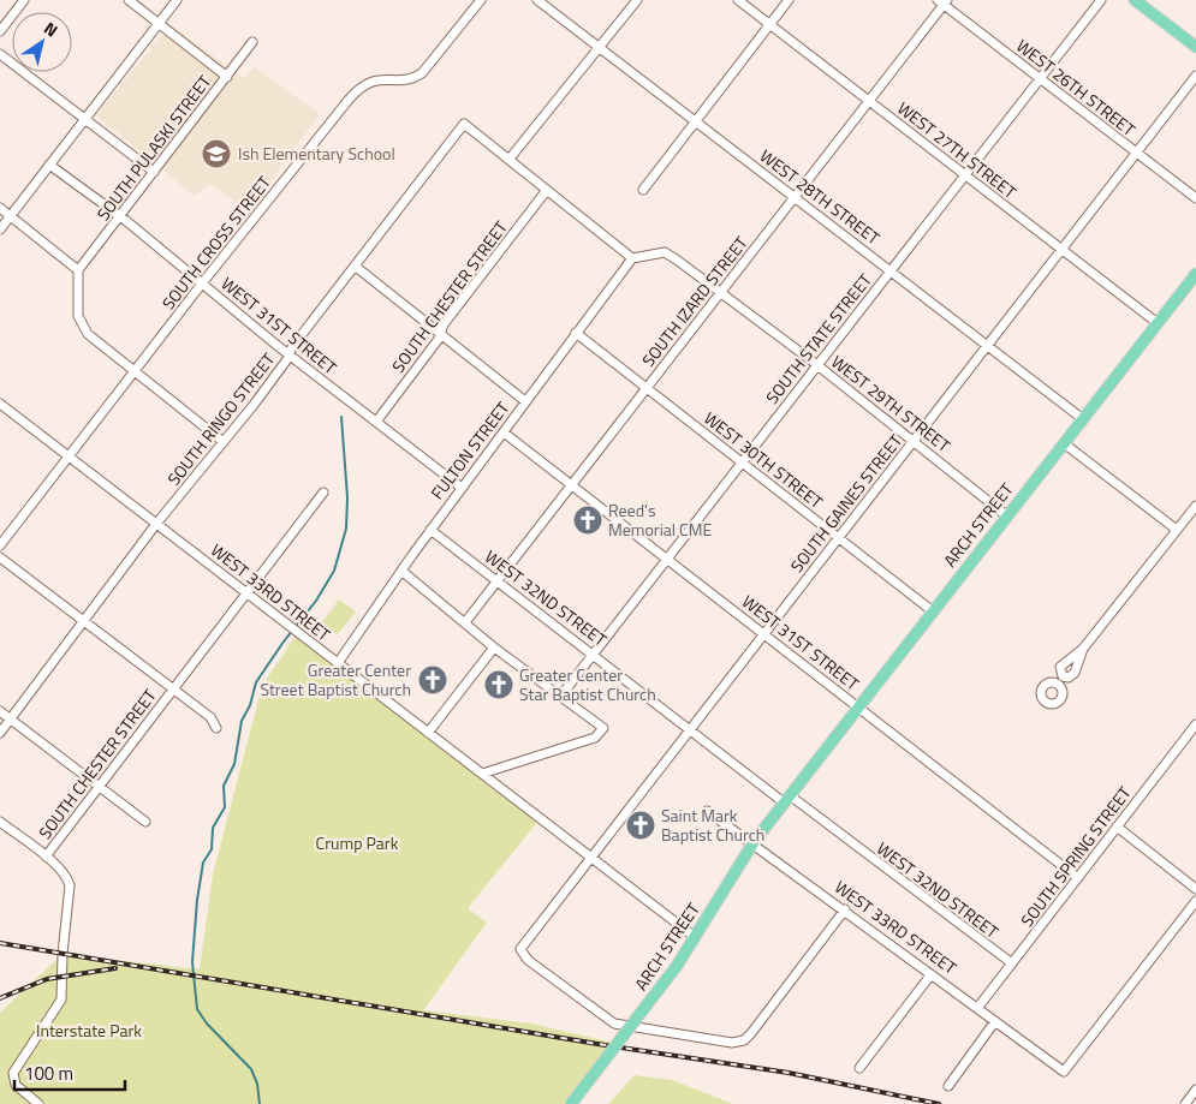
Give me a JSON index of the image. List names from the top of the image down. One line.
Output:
{"streets":{"main road":["ARCH STREET"],"street":["WEST 26TH STREET","SOUTH PULASKI STREET","WEST 27TH STREET","WEST 28TH STREET","SOUTH CROSS STREET","SOUTH CHESTER STREET","SOUTH IZARD STREET","WEST 31ST STREET","SOUTH STATE STREET","WEST 29TH STREET","SOUTH RINGO STREET","FULTON STREET","WEST 30TH STREET","SOUTH GAINES STREET","WEST 33RD STREET","WEST 32ND STREET","SOUTH SPRING STREET"]},"crossings":[["WEST 26TH STREET","SOUTH IZARD STREET"],["WEST 26TH STREET","SOUTH STATE STREET"],["WEST 26TH STREET","SOUTH GAINES STREET"],["SOUTH PULASKI STREET","WEST 31ST STREET"],["WEST 27TH STREET","SOUTH IZARD STREET"],["WEST 27TH STREET","SOUTH STATE STREET"],["WEST 27TH STREET","SOUTH GAINES STREET"],["WEST 27TH STREET","ARCH STREET"],["WEST 28TH STREET","SOUTH IZARD STREET"],["WEST 28TH STREET","SOUTH STATE STREET"],["WEST 28TH STREET","SOUTH GAINES STREET"],["WEST 28TH STREET","ARCH STREET"],["SOUTH CROSS STREET","WEST 31ST STREET"],["SOUTH CROSS STREET","WEST 33RD STREET"],["SOUTH CHESTER STREET","WEST 31ST STREET"],["SOUTH CHESTER STREET","WEST 33RD STREET"],["SOUTH IZARD STREET","WEST 31ST STREET"],["SOUTH IZARD STREET","WEST 29TH STREET"],["SOUTH IZARD STREET","WEST 30TH STREET"],["SOUTH IZARD STREET","WEST 32ND STREET"],["WEST 31ST STREET","SOUTH STATE STREET"],["WEST 31ST STREET","SOUTH RINGO STREET"],["WEST 31ST STREET","FULTON STREET"],["WEST 31ST STREET","SOUTH GAINES STREET"],["WEST 31ST STREET","ARCH STREET"],["WEST 31ST STREET","SOUTH SPRING STREET"],["SOUTH STATE STREET","WEST 29TH STREET"],["SOUTH STATE STREET","WEST 30TH STREET"],["SOUTH STATE STREET","WEST 32ND STREET"],["WEST 29TH STREET","FULTON STREET"],["WEST 29TH STREET","SOUTH GAINES STREET"],["WEST 29TH STREET","ARCH STREET"],["SOUTH RINGO STREET","WEST 33RD STREET"],["FULTON STREET","WEST 30TH STREET"],["FULTON STREET","WEST 33RD STREET"],["FULTON STREET","WEST 32ND STREET"],["WEST 30TH STREET","SOUTH GAINES STREET"],["WEST 30TH STREET","ARCH STREET"],["SOUTH GAINES STREET","WEST 33RD STREET"],["SOUTH GAINES STREET","WEST 32ND STREET"],["ARCH STREET","WEST 33RD STREET"],["ARCH STREET","WEST 32ND STREET"],["WEST 33RD STREET","SOUTH SPRING STREET"],["WEST 32ND STREET","SOUTH SPRING STREET"]],"parks":["Crump Park","Interstate Park"],"places":{"school or university":["Ish Elementary School"],"church":["Reed's Memorial CME","Greater Center Street Baptist Church","Greater Center Star Baptist Church","Saint Mark Baptist Church"]},"scale_bar":"100 m","north":"top right"}
